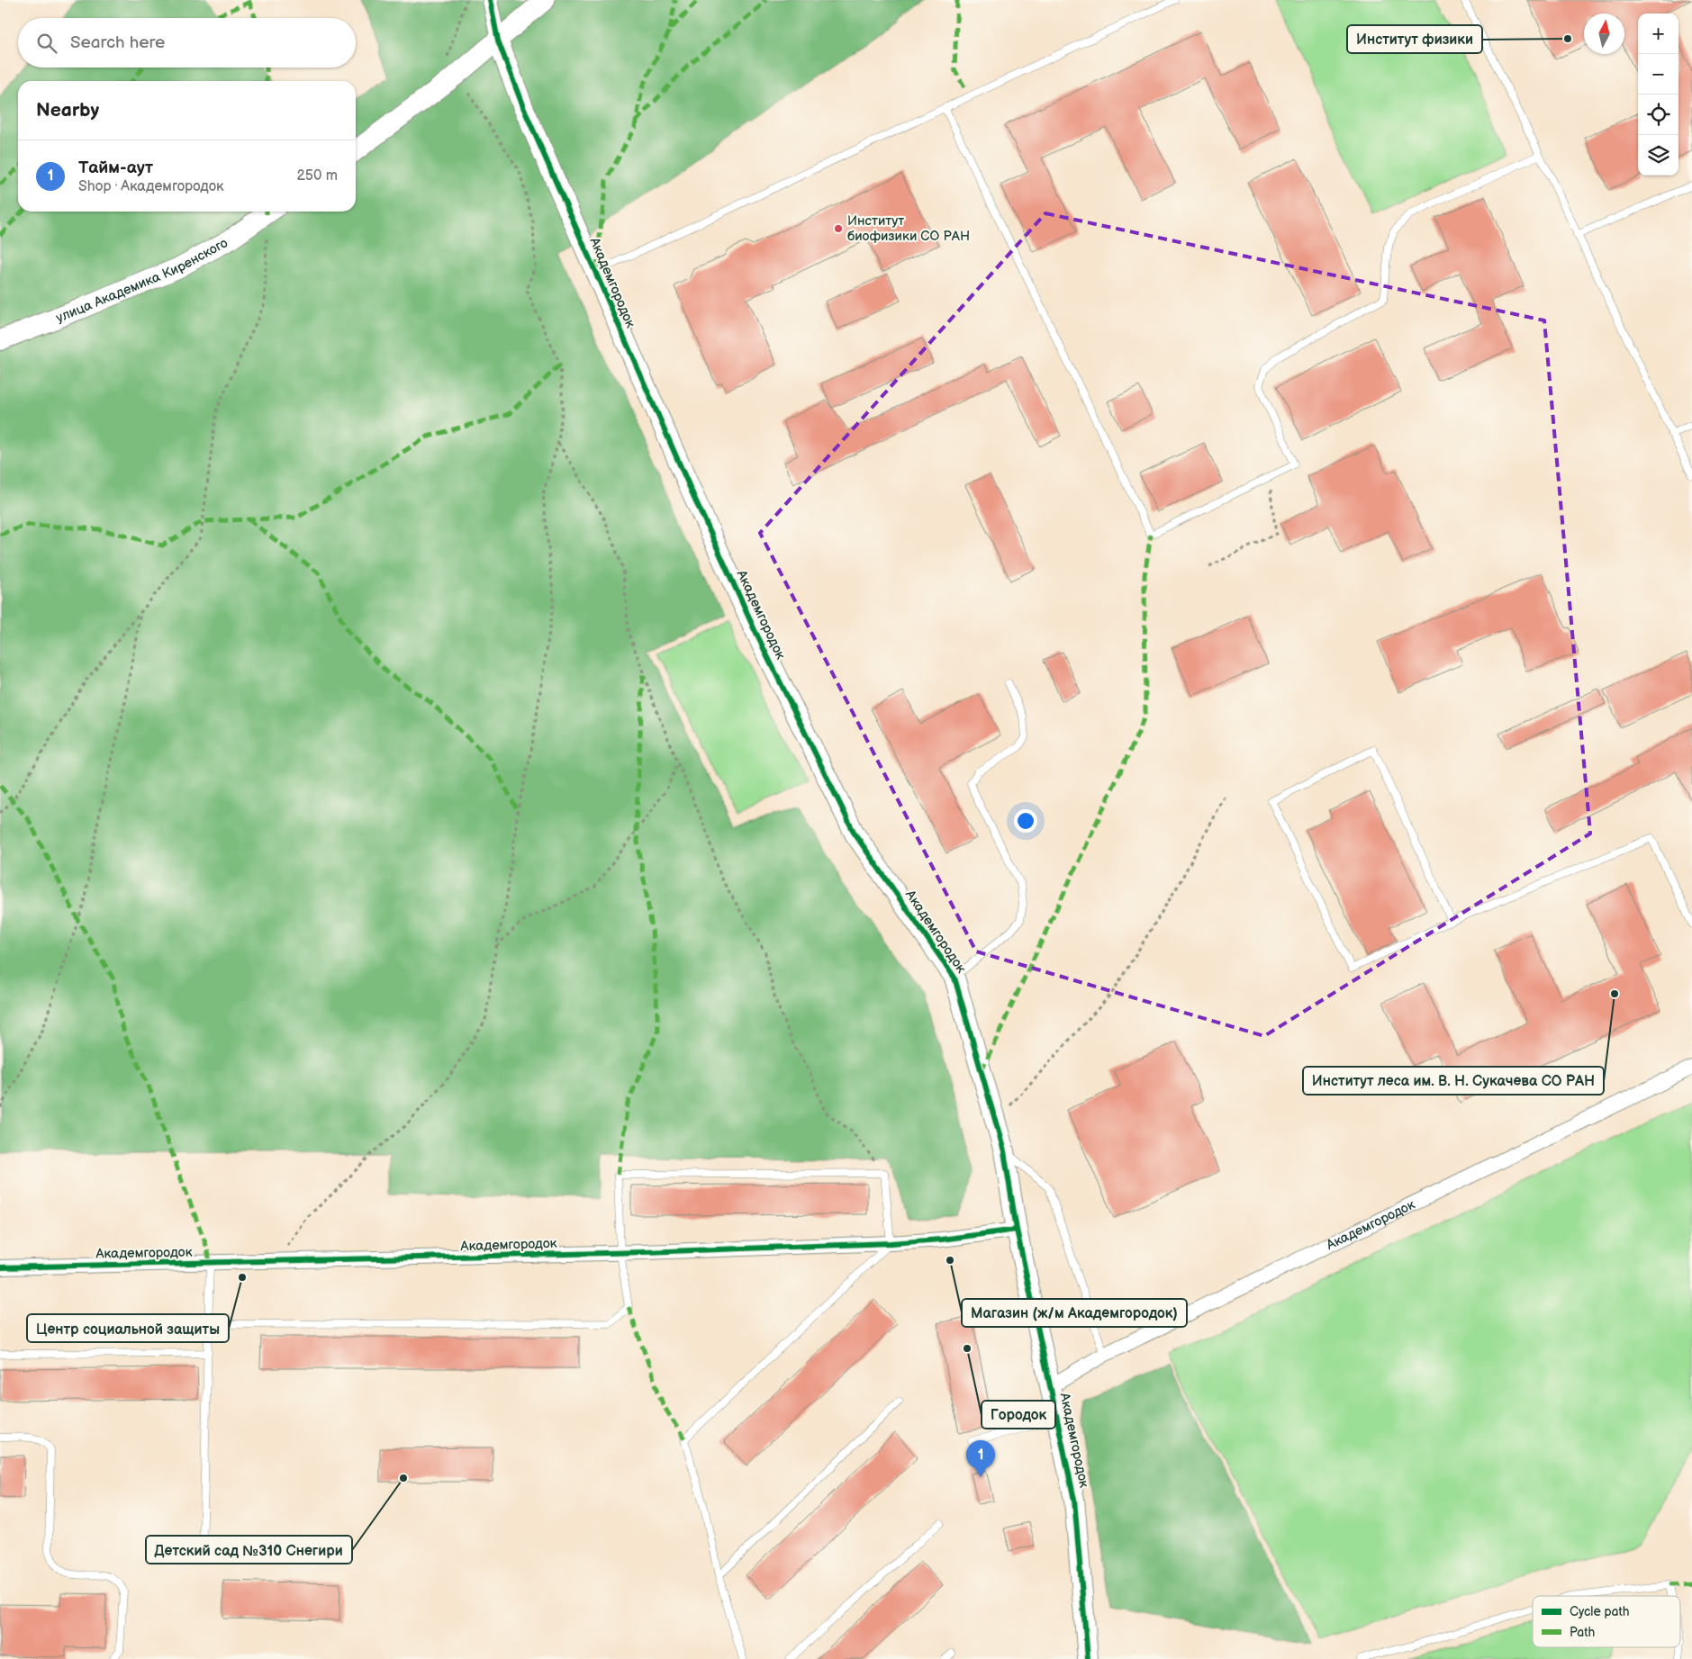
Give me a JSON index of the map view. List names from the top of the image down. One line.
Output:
{"streets":{"street":["улица Академика Киренского","Академгородок"]},"places":["Институт физики","Институт биофизики СО РАН","Институт леса им. В. Н. Сукачева СО РАН","Магазин (ж/м Академгородок)","Центр социальной защиты","Городок","Детский сад №310 Снегири"],"legend":["Cycle path","Path"],"north":"top","page":{"map_buttons":["+","−"],"search":"Search here","heading":"Nearby","list":[{"mark":"1","name":"Тайм-аут","note":"Shop · Академгородок","value":"250 m"}],"pins":"1"}}
